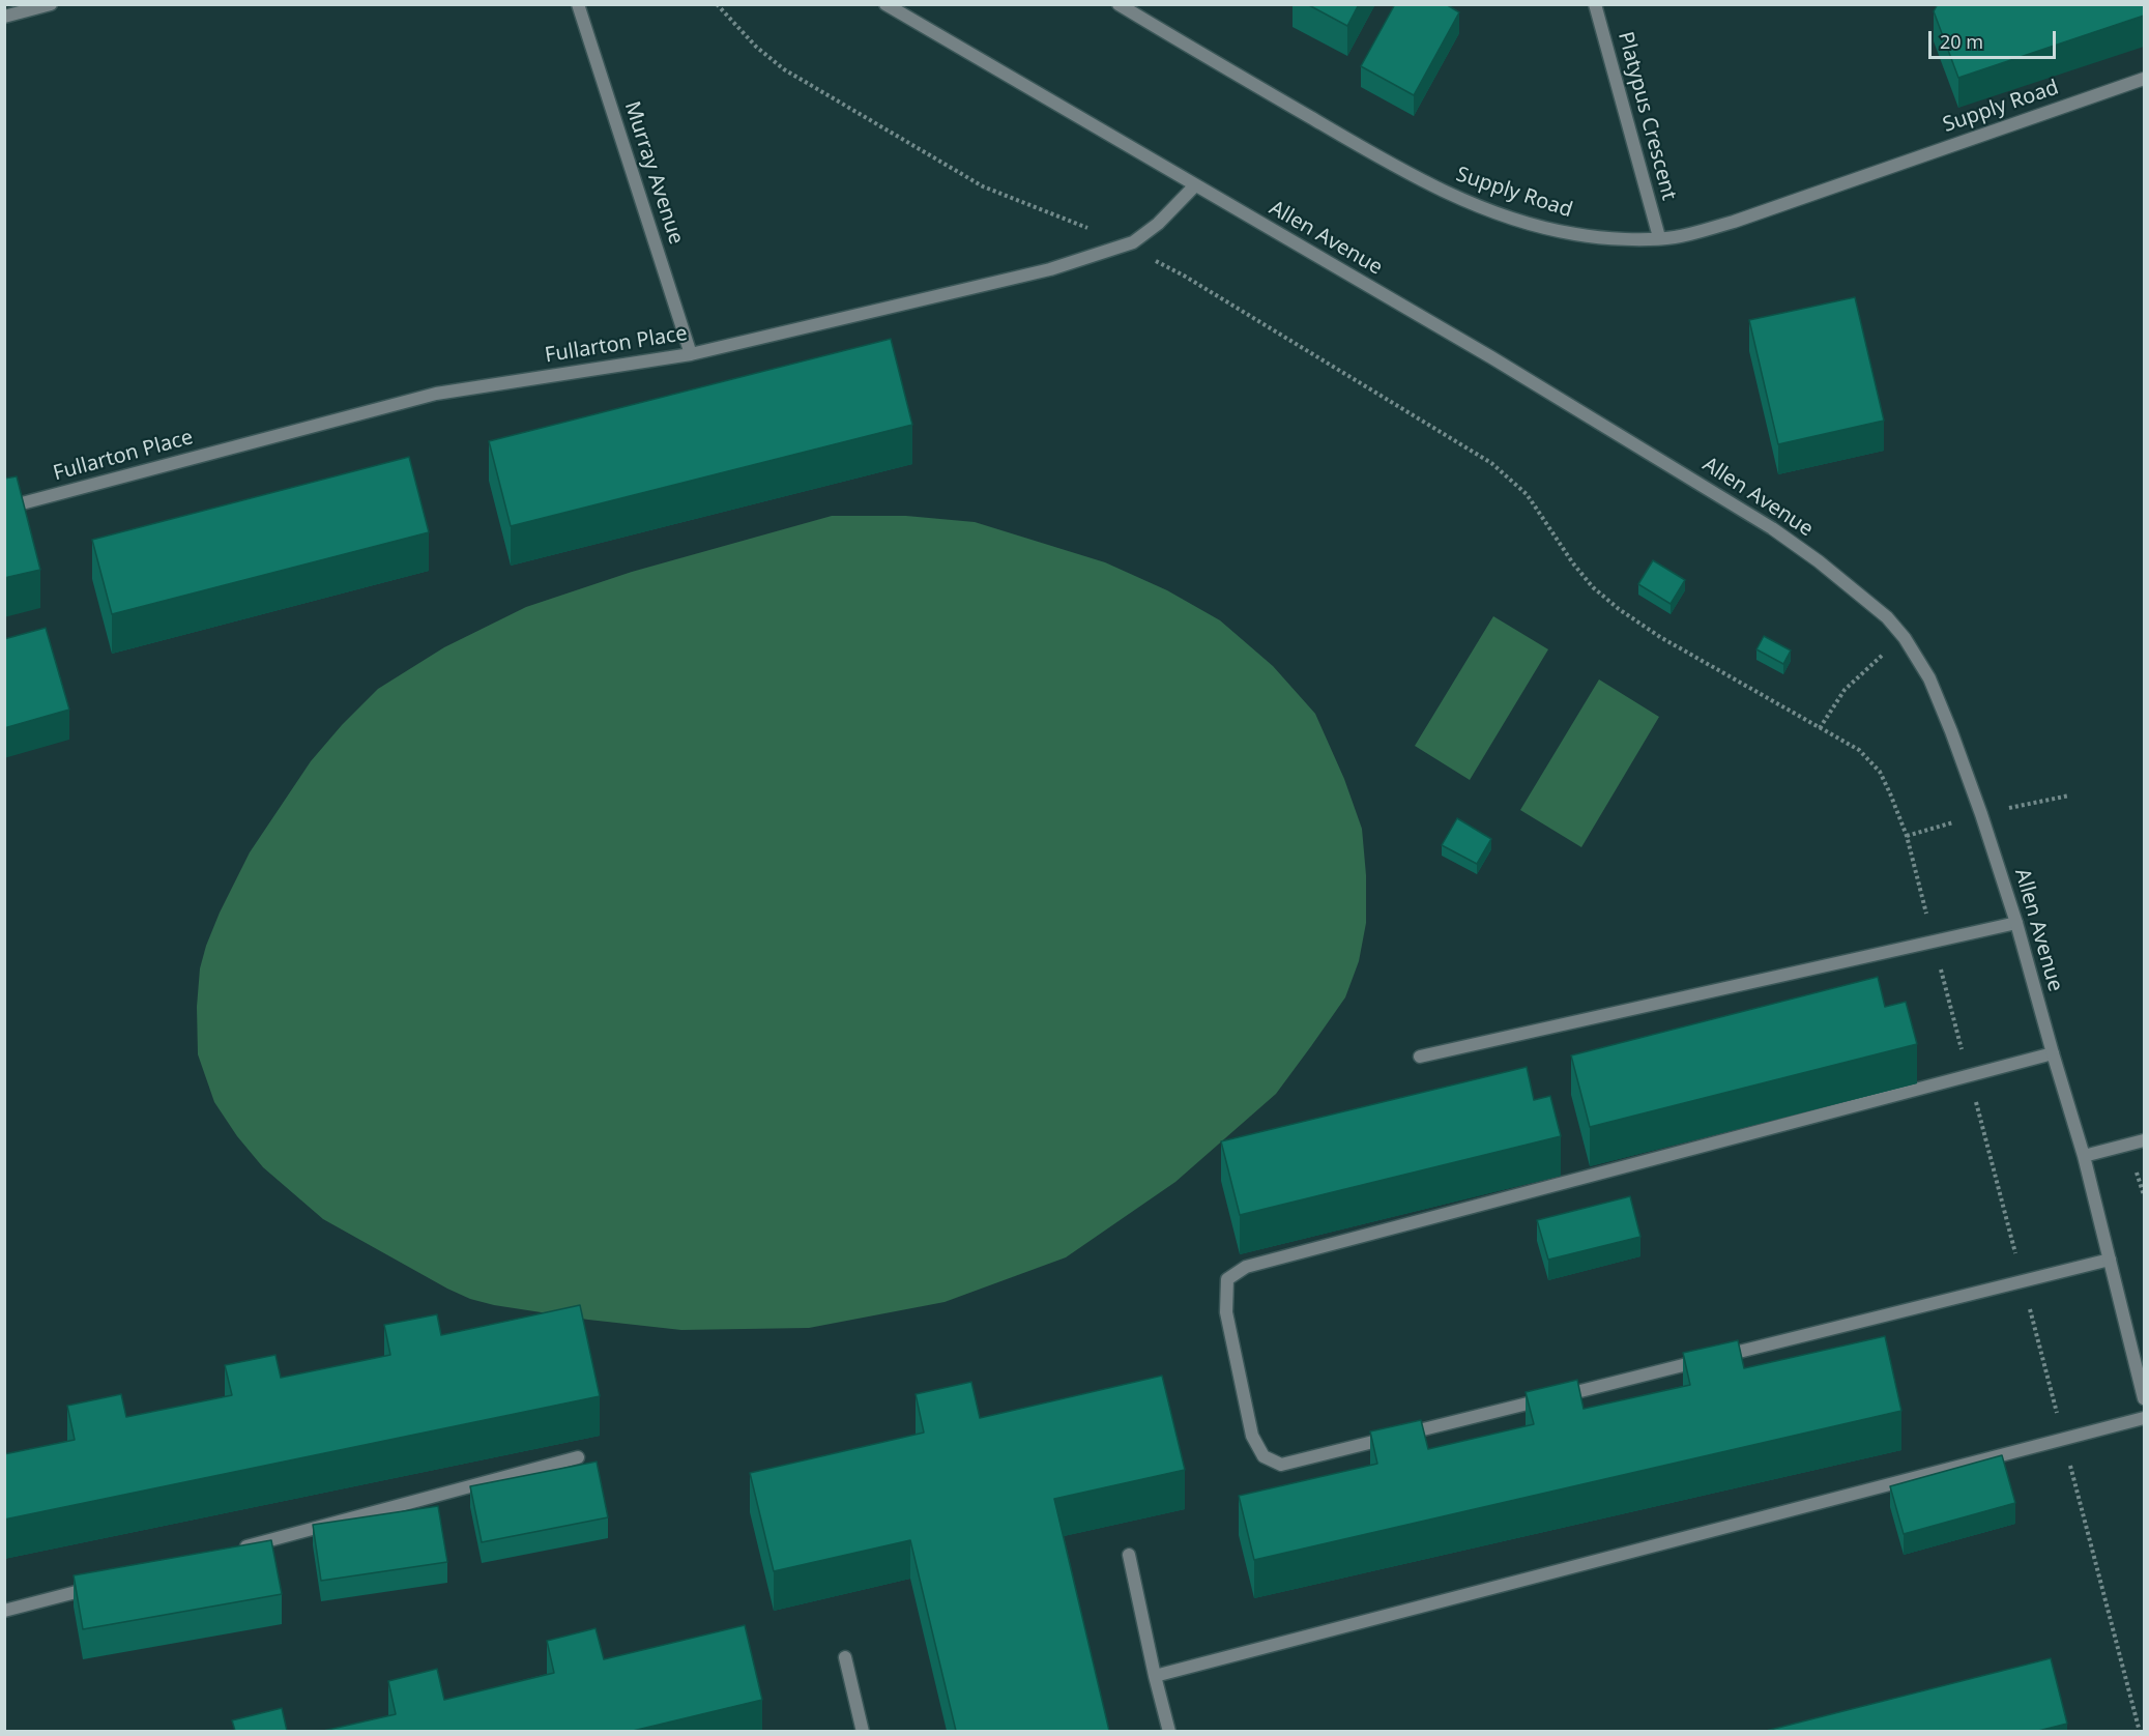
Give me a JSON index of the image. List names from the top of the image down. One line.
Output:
{"streets":{"street":["Supply Road","Platypus Crescent","Murray Avenue","Allen Avenue","Fullarton Place"]},"crossings":[["Supply Road","Platypus Crescent"],["Murray Avenue","Fullarton Place"],["Allen Avenue","Fullarton Place"]],"scale_bar":"20 m"}
